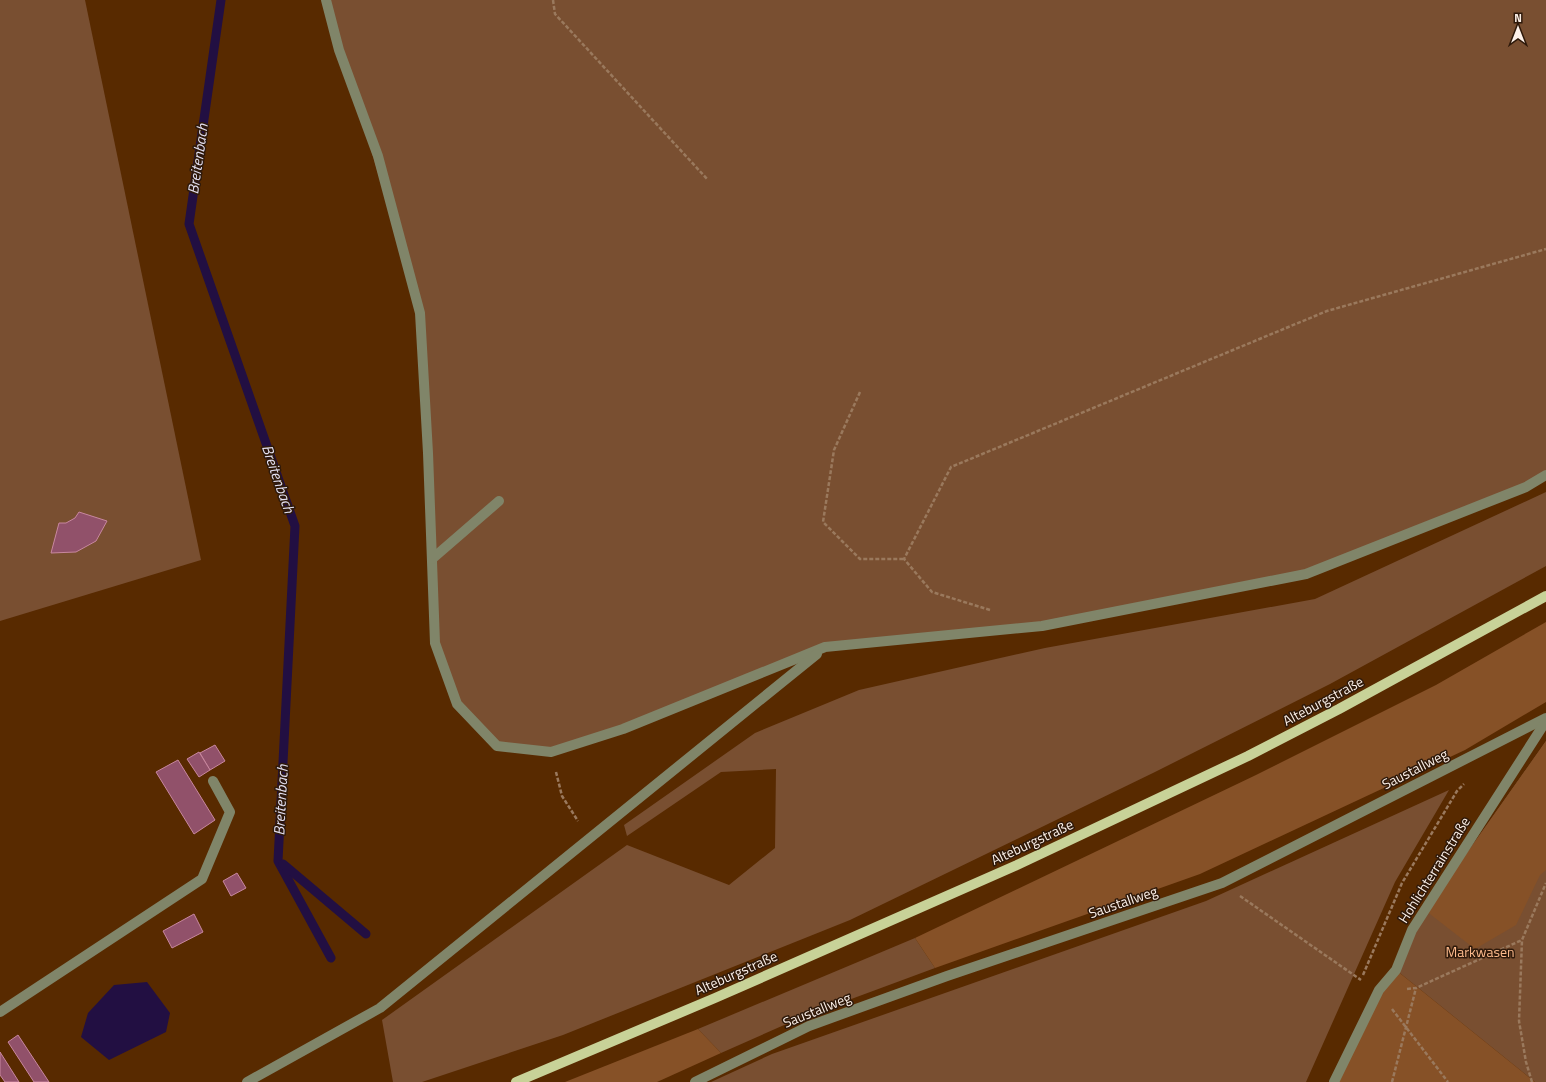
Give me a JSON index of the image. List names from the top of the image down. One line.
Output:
{"streets":{"main road":["Alteburgstraße"],"lane":["Saustallweg","Hohlichterrainstraße"]},"water":["Breitenbach"],"parks":["Markwasen"],"north":"top"}
